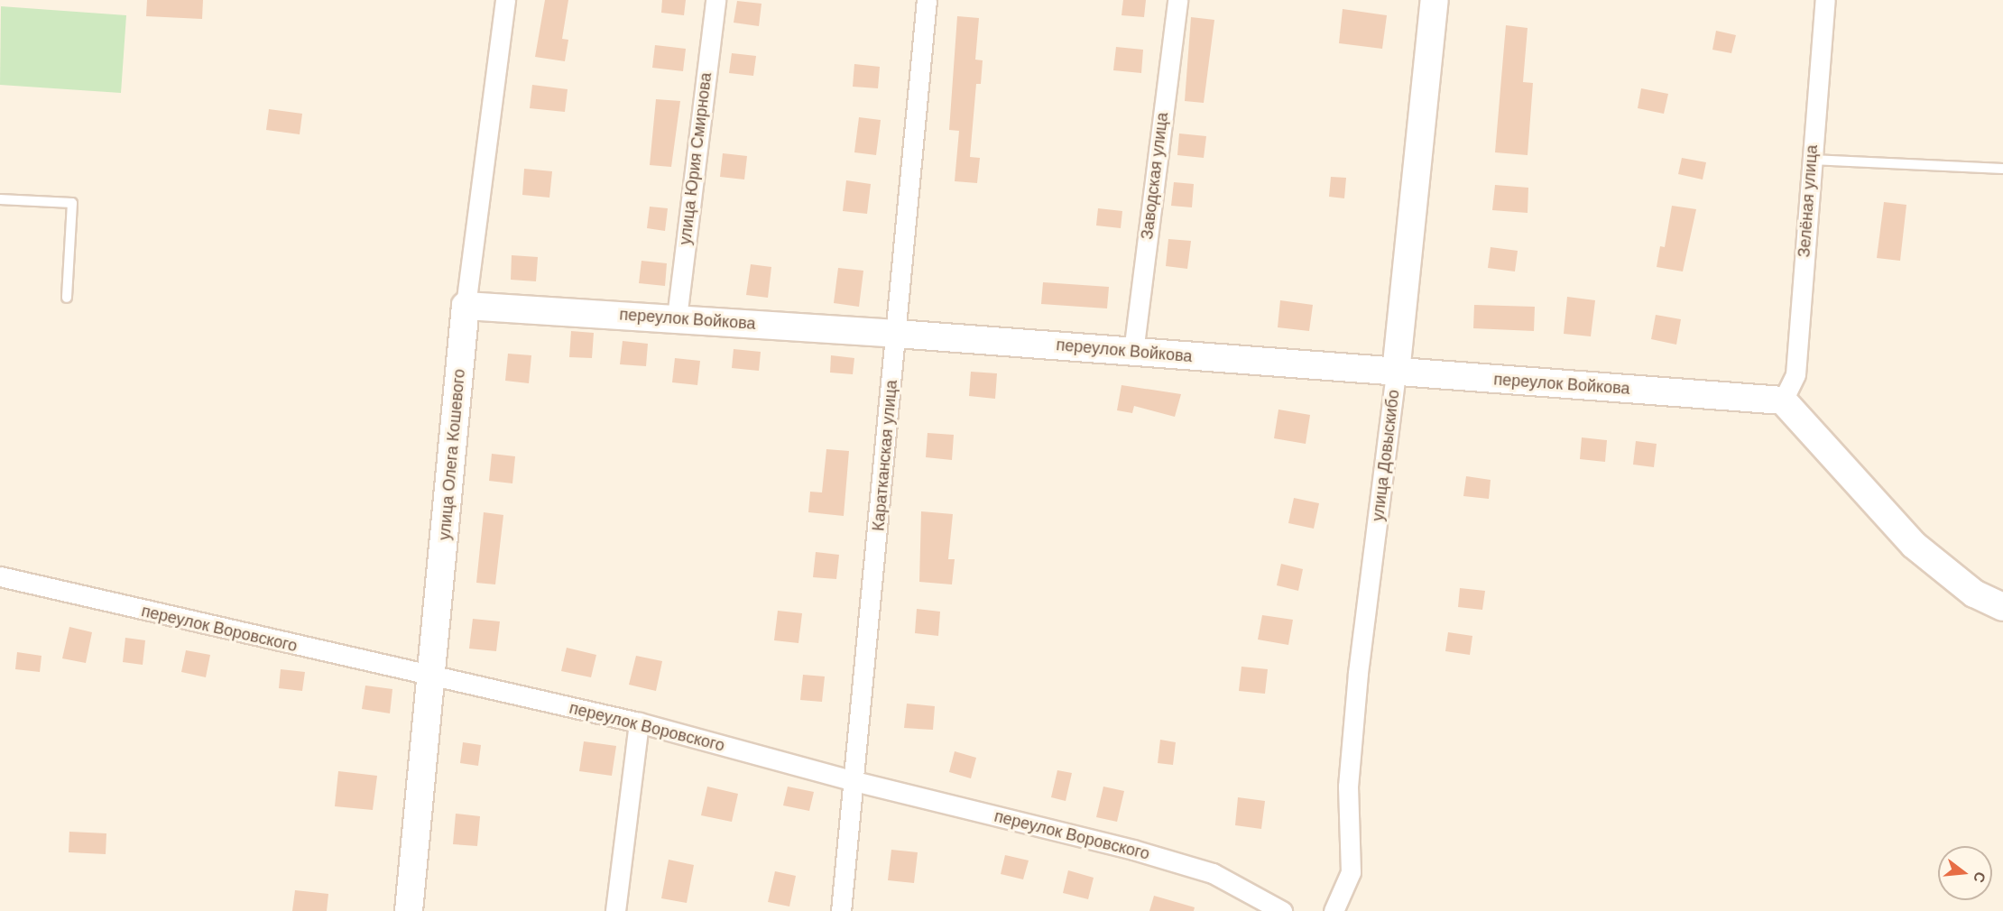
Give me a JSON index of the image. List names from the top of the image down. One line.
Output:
{"streets":{"street":["улица Юрия Смирнова","Заводская улица","Зелёная улица","переулок Войкова","улица Олега Кошевого","Каратканская улица","улица Довыскибо","переулок Воровского"]},"crossings":[["улица Юрия Смирнова","переулок Войкова"],["Заводская улица","переулок Войкова"],["Зелёная улица","переулок Войкова"],["переулок Войкова","улица Олега Кошевого"],["переулок Войкова","Каратканская улица"],["переулок Войкова","улица Довыскибо"],["улица Олега Кошевого","переулок Воровского"],["Каратканская улица","переулок Воровского"]],"north":"right"}
